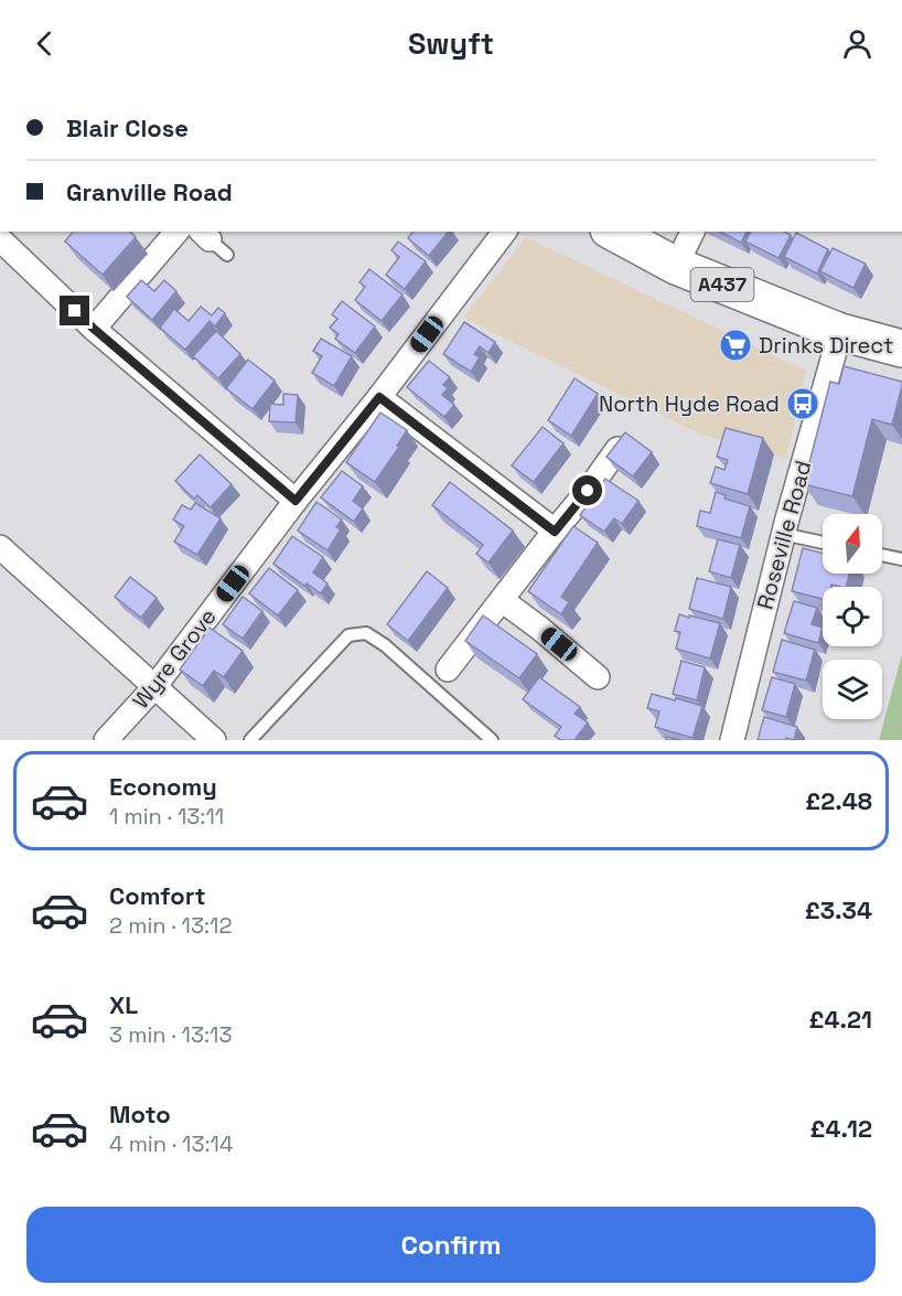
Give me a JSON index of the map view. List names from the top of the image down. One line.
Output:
{"streets":{"main road":["A437"],"street":["Roseville Road","Wyre Grove"]},"crossings":[["A437","Roseville Road"]],"places":{"supermarket":["Drinks Direct"],"bus stop":["North Hyde Road"]},"north":"top","page":{"header":"Swyft","banner":["Blair Close","Granville Road"],"list":[{"name":"Economy","note":"1 min · 13:11","value":"£2.48"},{"name":"Comfort","note":"2 min · 13:12","value":"£3.34"},{"name":"XL","note":"3 min · 13:13","value":"£4.21"},{"name":"Moto","note":"4 min · 13:14","value":"£4.12"}],"buttons":"Confirm"}}
